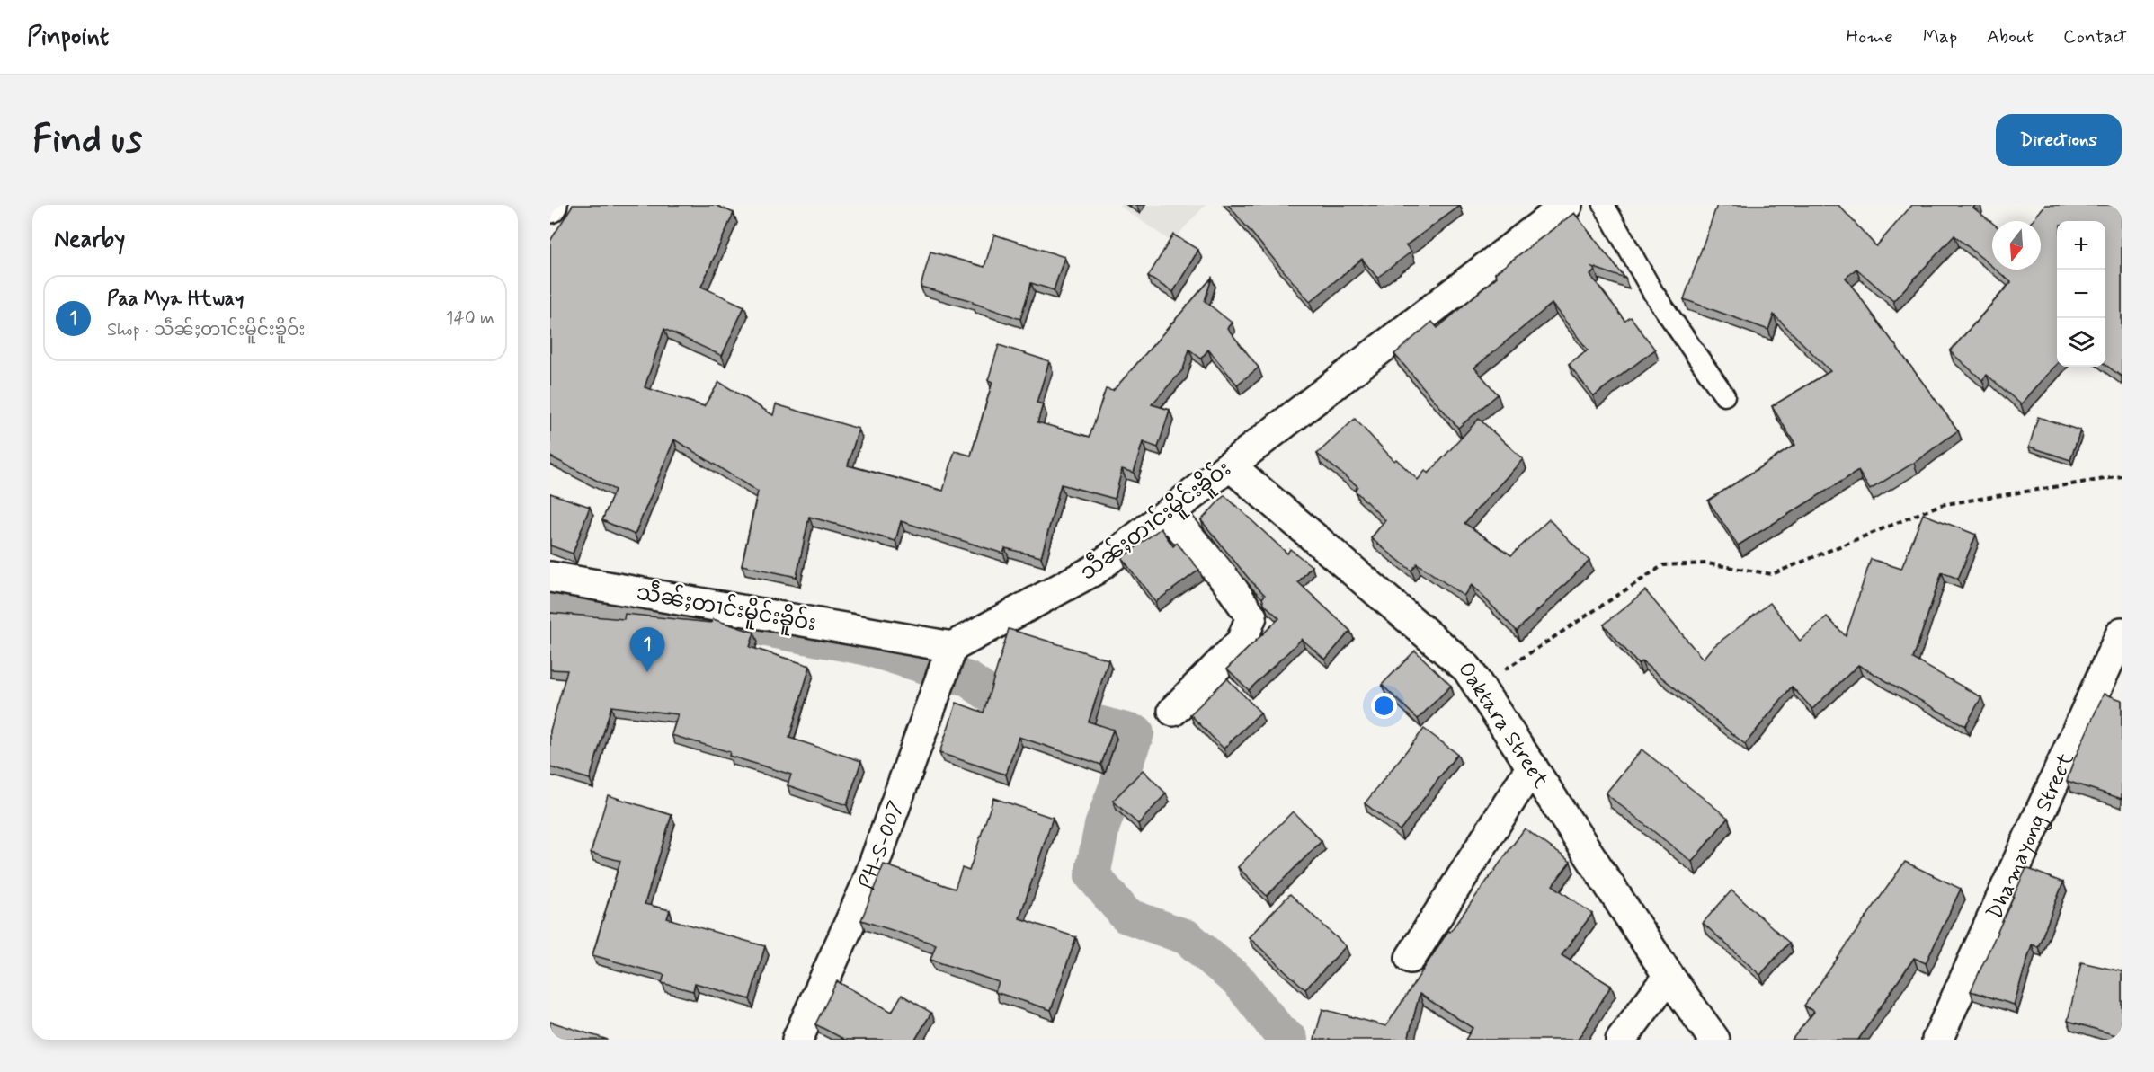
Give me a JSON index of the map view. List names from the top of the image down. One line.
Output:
{"streets":{"street":["သဵၼ်ႈတၢင်းမိူင်းၶိူဝ်း","Oaktara Street","Dhamayong Street","PH-S-007"]},"crossings":[["သဵၼ်ႈတၢင်းမိူင်းၶိူဝ်း","Oaktara Street"],["သဵၼ်ႈတၢင်းမိူင်းၶိူဝ်း","PH-S-007"]],"north":"bottom","page":{"header":"Pinpoint","nav":["Home","Map","About","Contact"],"buttons":"Directions","title":"Find us","heading":"Nearby","map_buttons":["+","−"],"list":[{"mark":"1","name":"Paa Mya Htway","note":"Shop · သဵၼ်ႈတၢင်းမိူင်းၶိူဝ်း","value":"140 m"}],"pins":"1"}}
